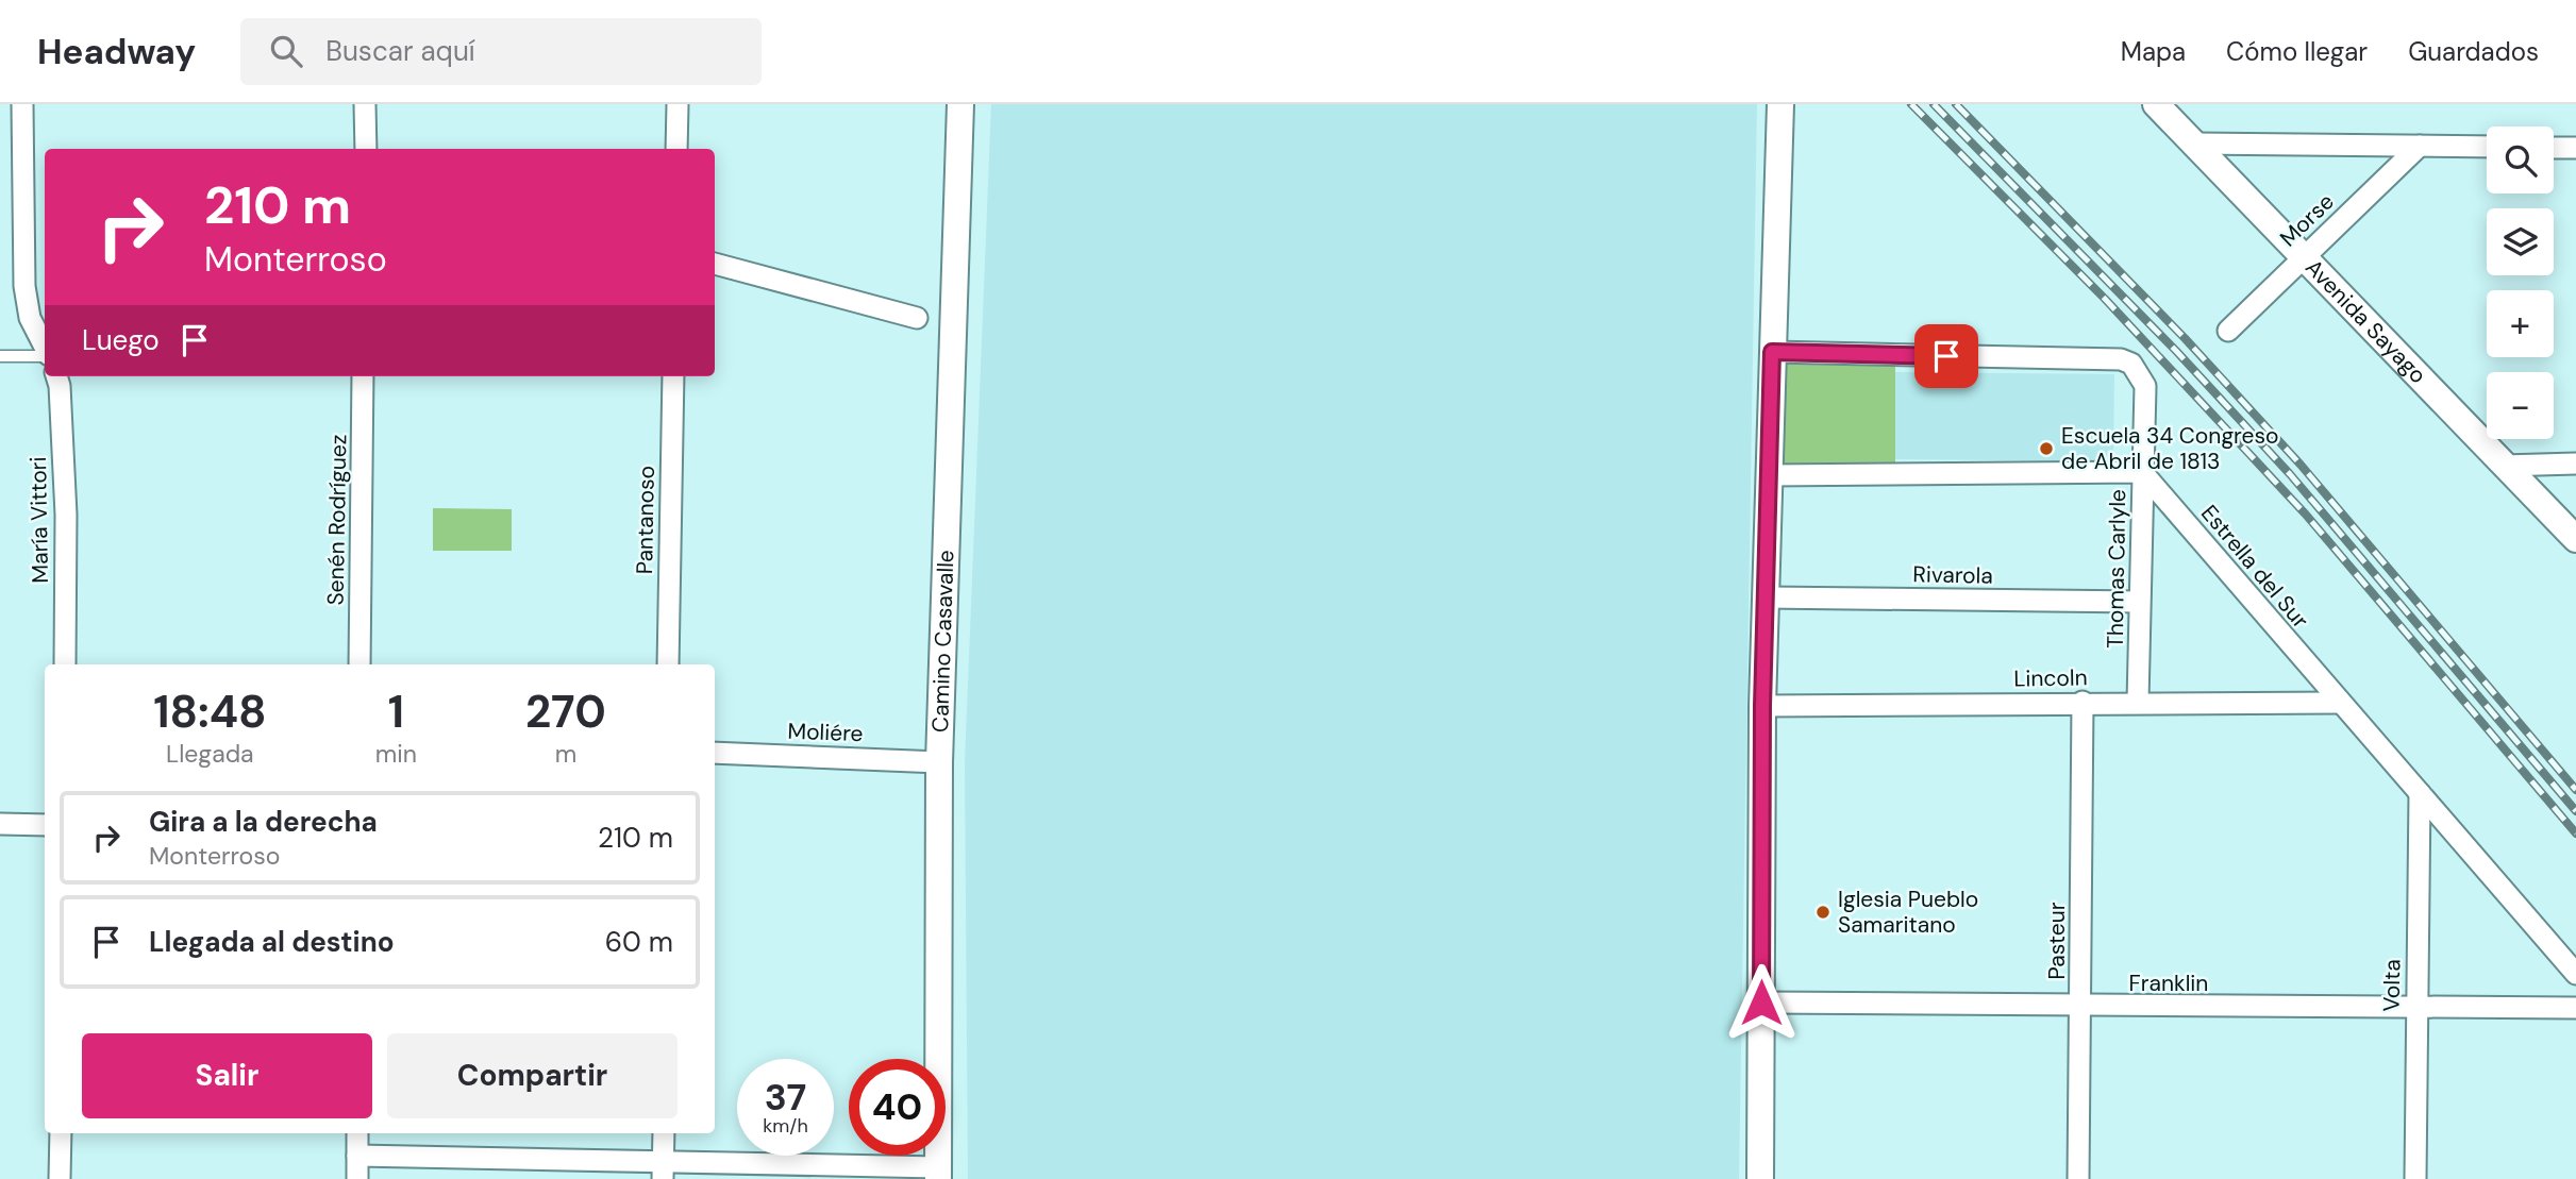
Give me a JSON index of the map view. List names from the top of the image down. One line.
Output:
{"streets":{"street":["Morse","Avenida Sayago","María Vittori","Senén Rodríguez","Pantanoso","Estrella del Sur","Thomas Carlyle","Rivarola","Camino Casavalle","Lincoln","Moliére","Pasteur","Franklin","Volta"]},"crossings":[["Morse","Avenida Sayago"],["Estrella del Sur","Thomas Carlyle"],["Estrella del Sur","Lincoln"],["Estrella del Sur","Volta"],["Thomas Carlyle","Rivarola"],["Thomas Carlyle","Lincoln"],["Camino Casavalle","Moliére"],["Lincoln","Pasteur"],["Pasteur","Franklin"],["Franklin","Volta"]],"places":["Escuela 34 Congreso de Abril de 1813","Iglesia Pueblo Samaritano"],"page":{"header":"Headway","search":"Buscar aquí","nav":["Mapa","Cómo llegar","Guardados"],"map_buttons":["+","−"],"turn":["210 m","Monterroso"],"then":"Luego","eta":["18:48","Llegada","1","min","270","m"],"list":[{"name":"Gira a la derecha","note":"Monterroso","value":"210 m"},{"name":"Llegada al destino","value":"60 m"}],"buttons":["Salir","Compartir"],"speed":"37 km/h","limit":"40"}}
